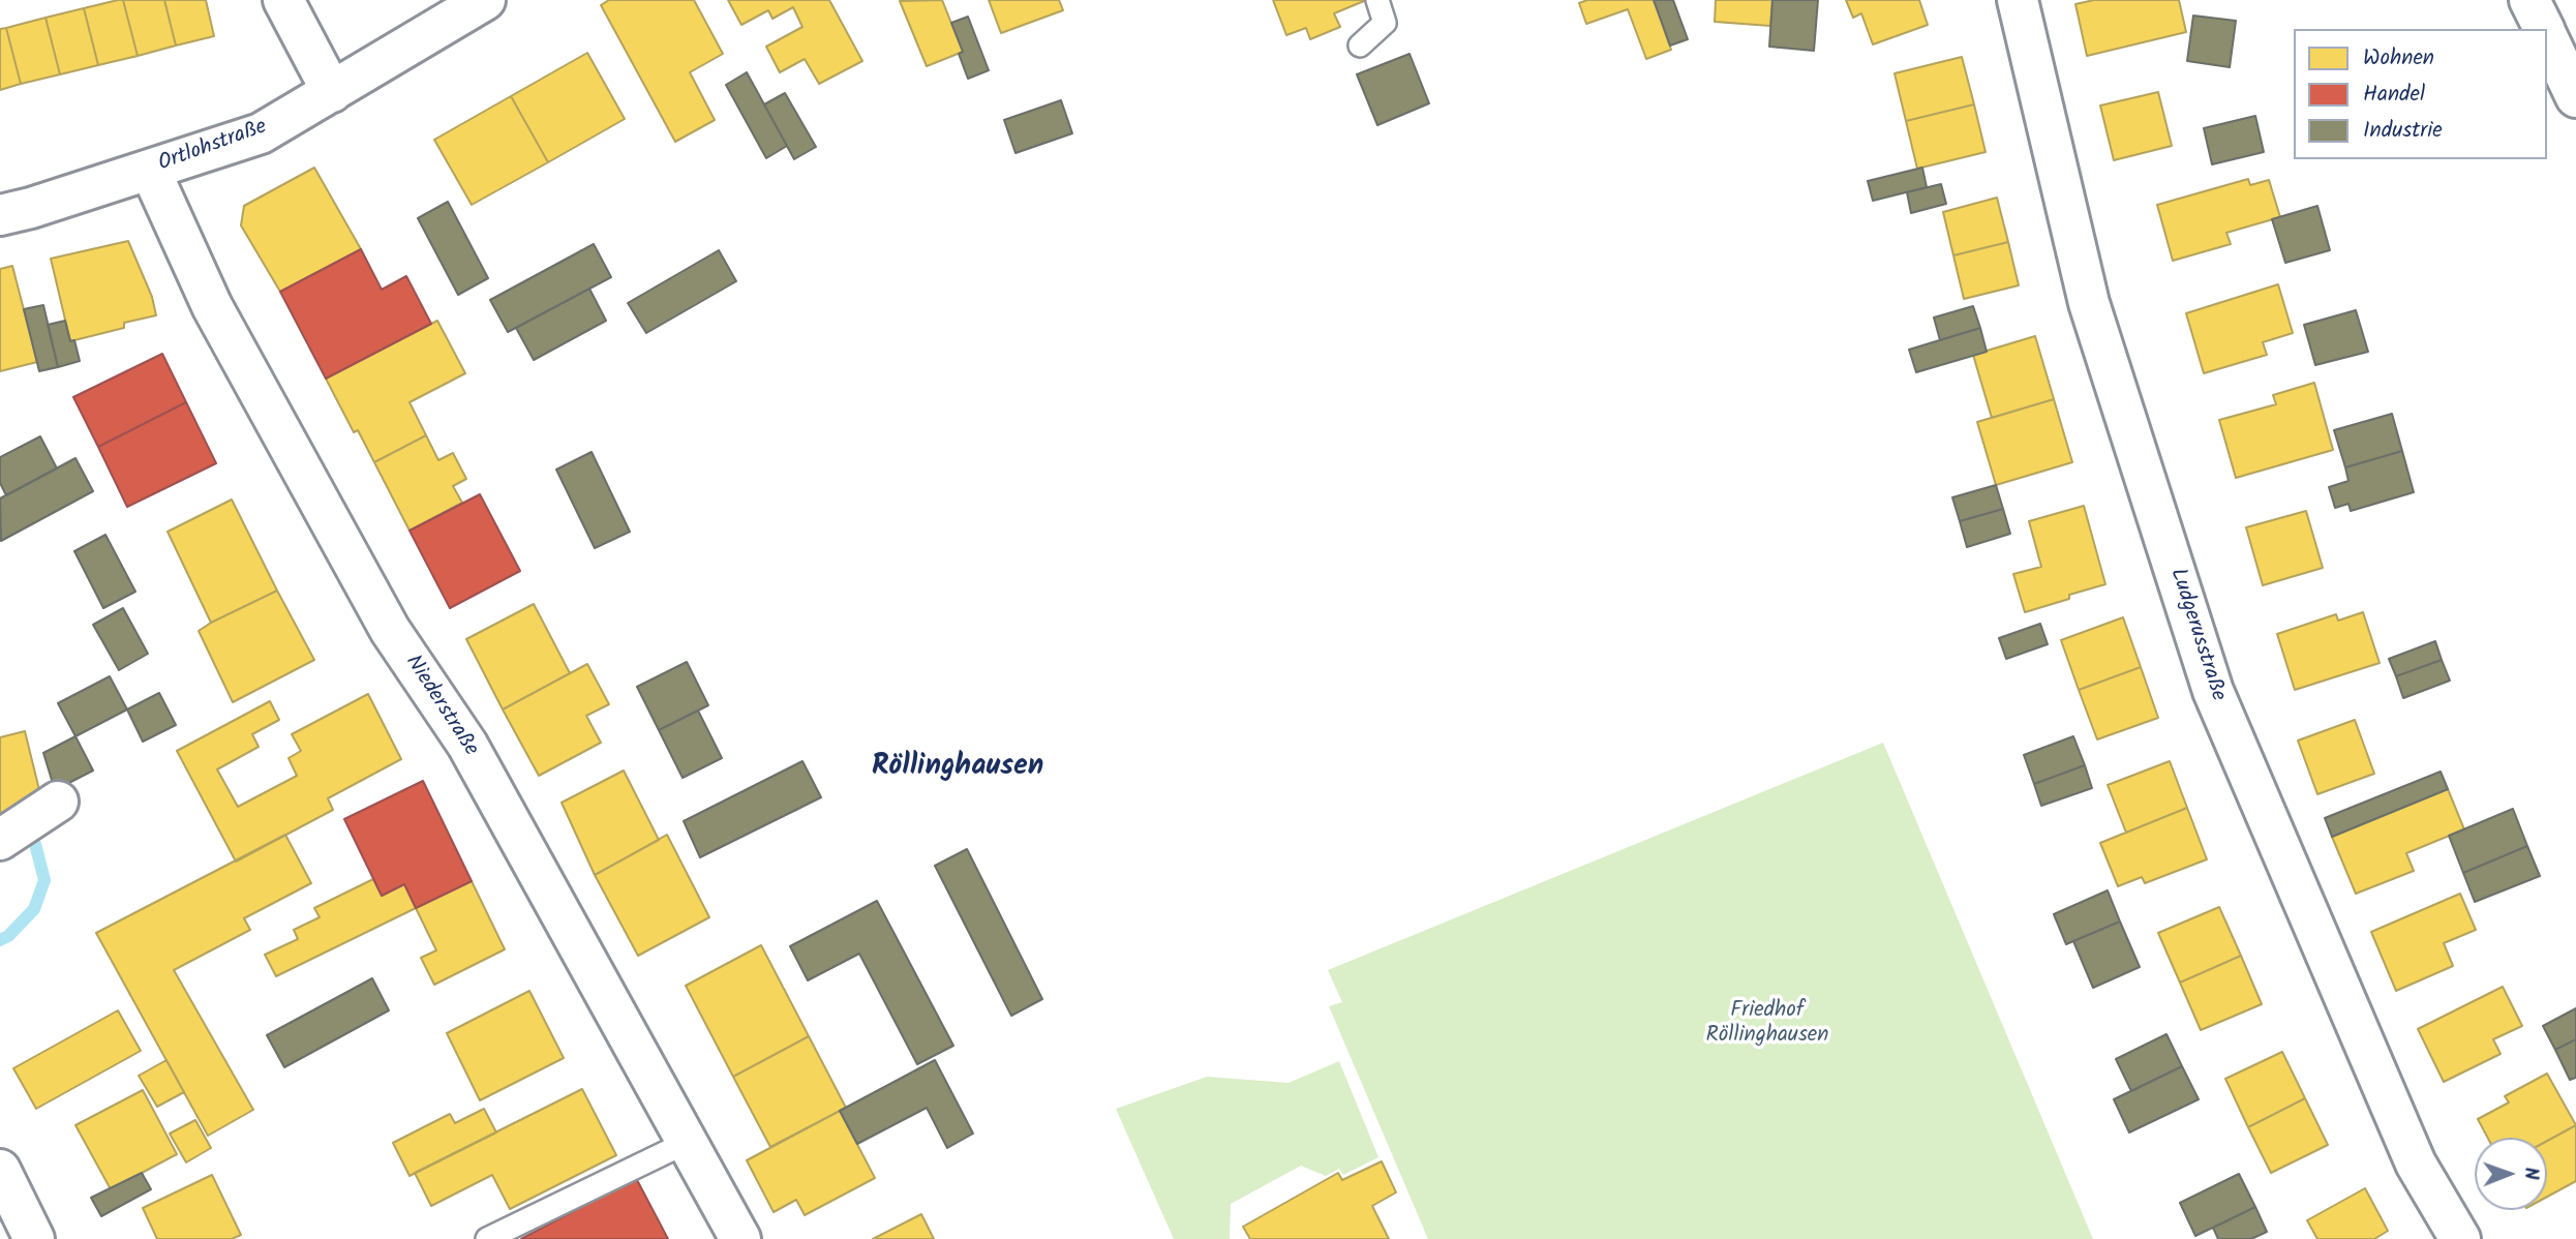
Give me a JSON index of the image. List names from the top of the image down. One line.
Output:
{"streets":{"main road":["Ortlohstraße","Ludgerusstraße","Niederstraße"]},"crossings":[["Ortlohstraße","Niederstraße"]],"districts":["Röllinghausen"],"parks":["Friedhof Röllinghausen"],"legend":["Wohnen","Handel","Industrie"],"north":"right"}
